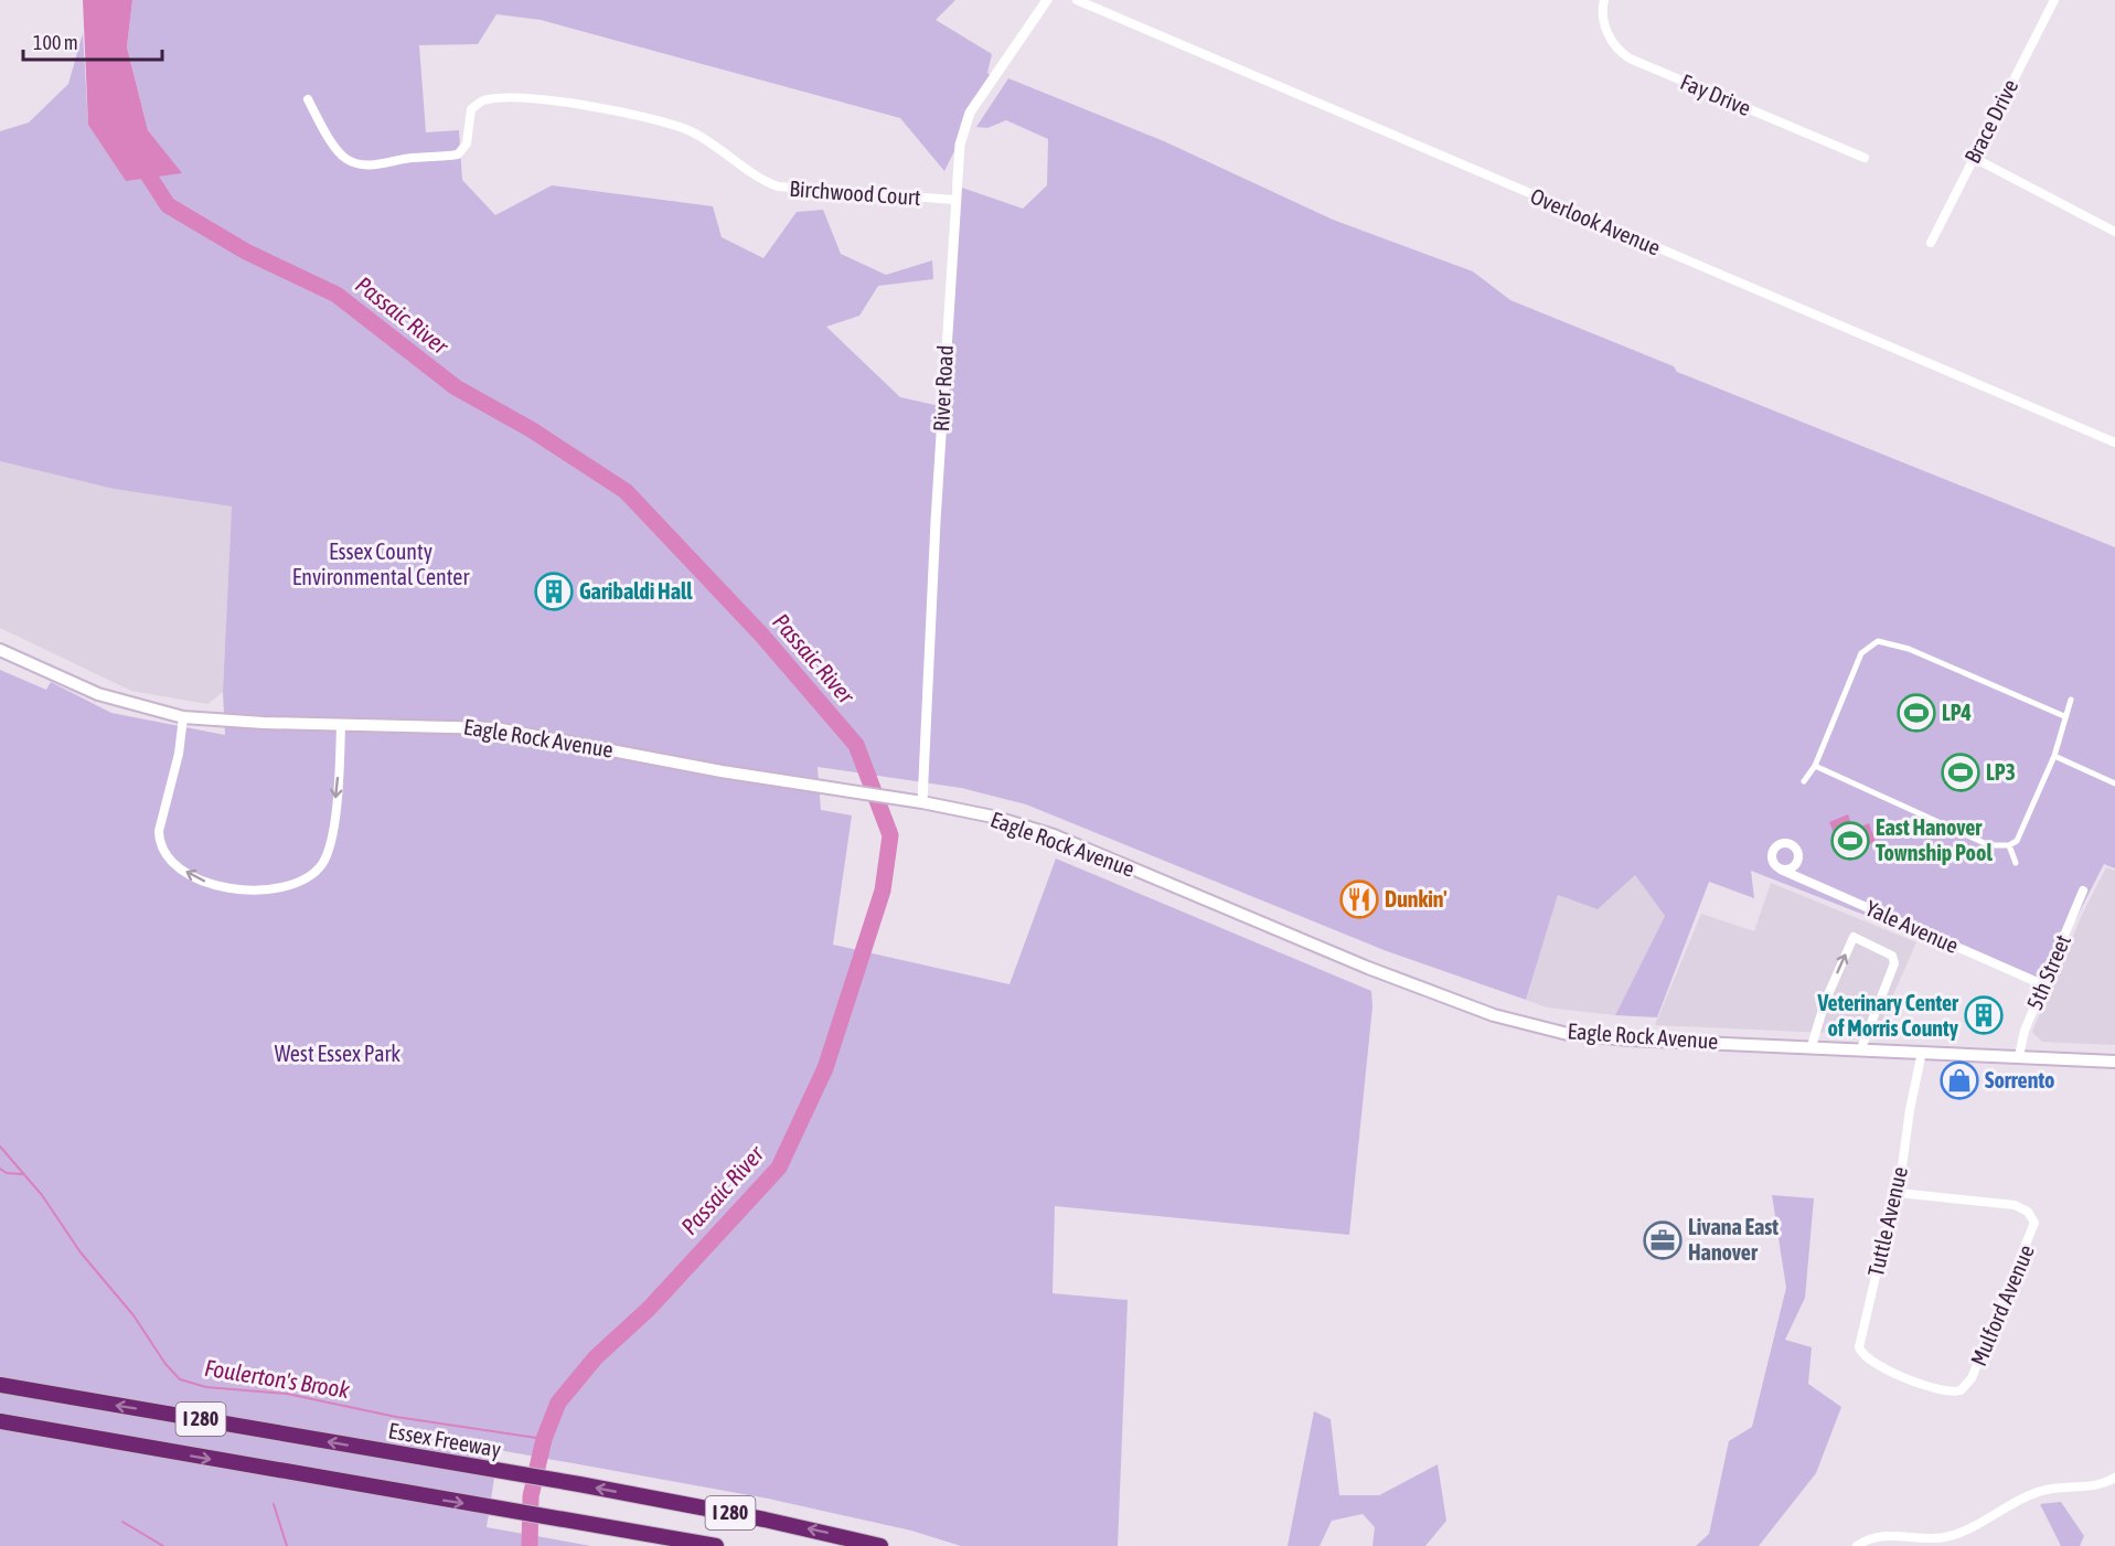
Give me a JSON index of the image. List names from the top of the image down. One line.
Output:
{"streets":{"highway":["I 280","Essex Freeway"],"main road":["Eagle Rock Avenue"],"street":["Fay Drive","Brace Drive","Birchwood Court","Overlook Avenue","River Road","Yale Avenue","5th Street","Tuttle Avenue","Mulford Avenue"]},"crossings":[["Birchwood Court","River Road"],["River Road","Eagle Rock Avenue"],["Eagle Rock Avenue","5th Street"],["Eagle Rock Avenue","Tuttle Avenue"],["Yale Avenue","5th Street"],["Tuttle Avenue","Mulford Avenue"]],"water":["Passaic River","Foulerton's Brook"],"parks":["Essex County Environmental Center","West Essex Park"],"places":{"building":["Garibaldi Hall","Veterinary Center of Morris County"],"sports":["LP4","LP3","East Hanover Township Pool"],"restaurant":["Dunkin'"],"shop":["Sorrento"],"office":["Livana East Hanover"]},"scale_bar":"100 m"}
